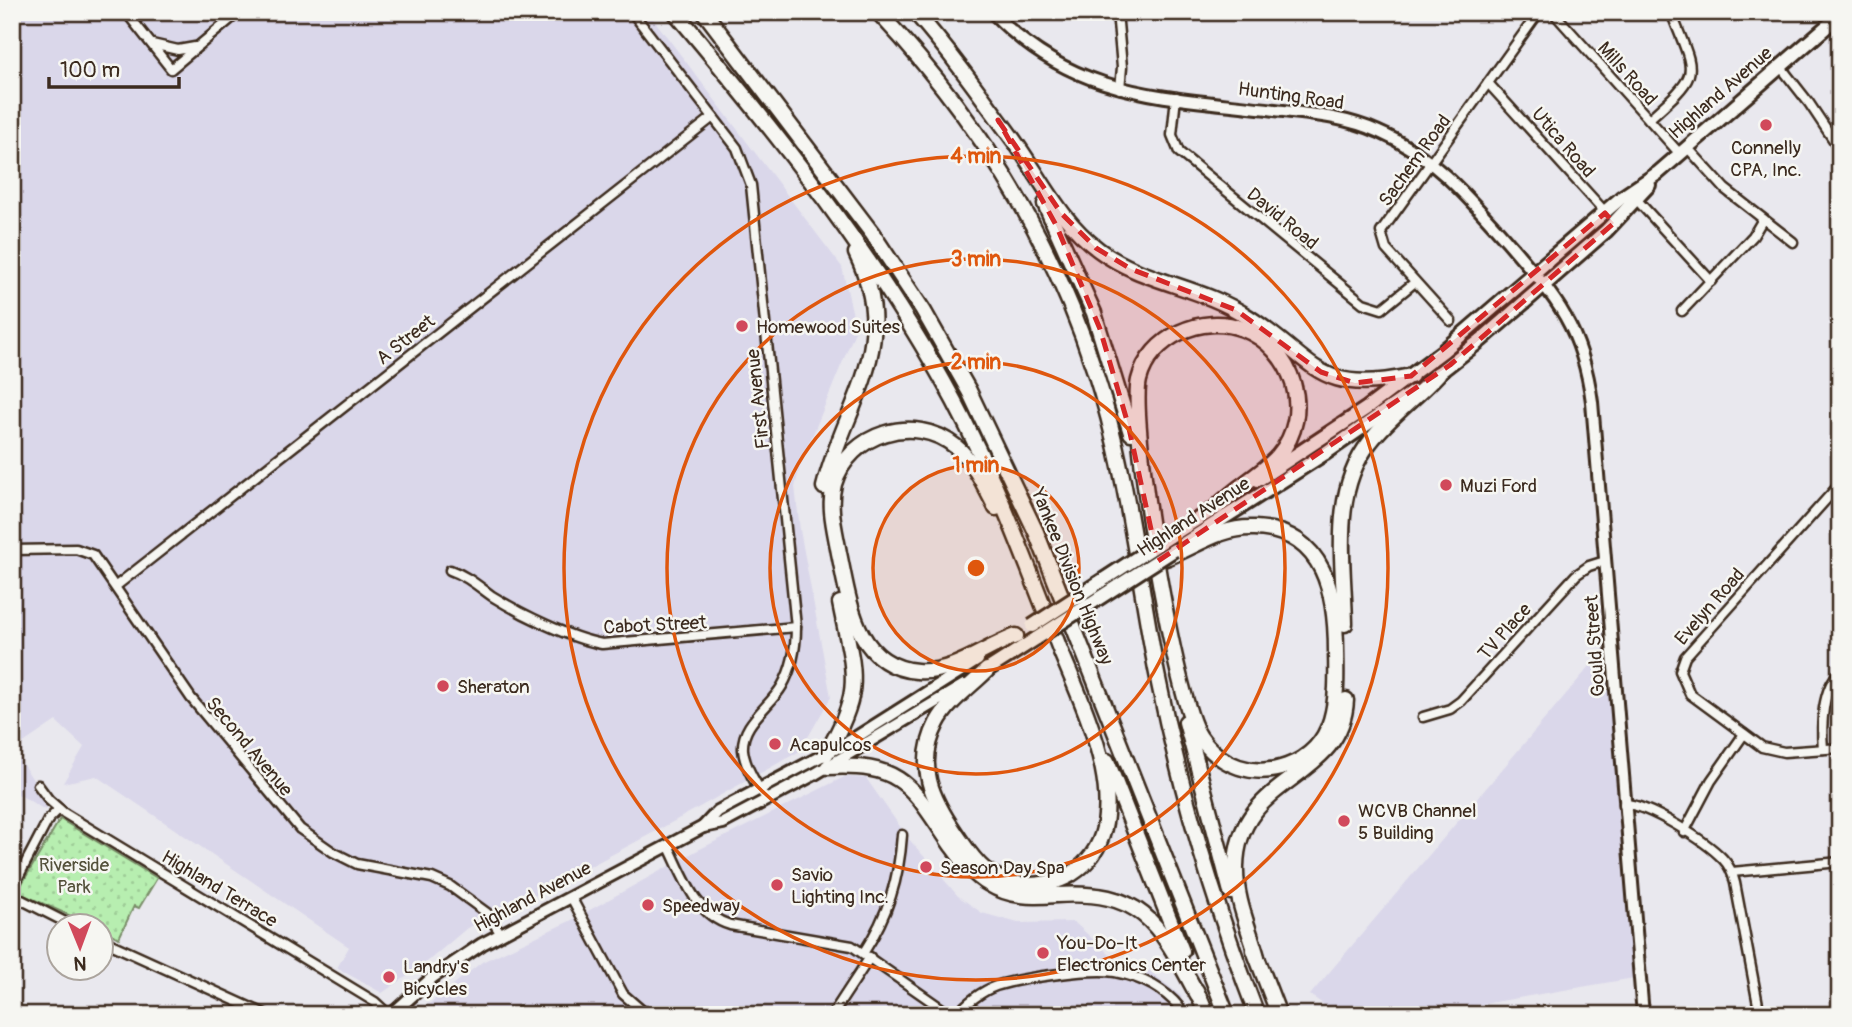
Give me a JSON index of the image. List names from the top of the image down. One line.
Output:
{"streets":{"highway":["Yankee Division Highway"],"main road":["Highland Avenue","Hunting Road","Gould Street"],"street":["Mills Road","Utica Road","Sachem Road","David Road","A Street","First Avenue","Evelyn Road","Cabot Street","TV Place","Second Avenue","Highland Terrace"]},"crossings":[["Mills Road","Highland Avenue"],["Highland Avenue","Hunting Road"],["Highland Avenue","Utica Road"],["Highland Avenue","First Avenue"],["Highland Avenue","Gould Street"],["Highland Avenue","Second Avenue"],["Highland Avenue","Highland Terrace"],["Hunting Road","Sachem Road"],["Hunting Road","David Road"],["Hunting Road","Gould Street"],["Utica Road","Sachem Road"],["Sachem Road","David Road"],["A Street","First Avenue"],["A Street","Second Avenue"],["First Avenue","Cabot Street"],["TV Place","Gould Street"]],"parks":["Riverside Park"],"places":["Connelly CPA, Inc.","Homewood Suites","Muzi Ford","Sheraton","Acapulcos","WCVB Channel 5 Building","Season Day Spa","Savio Lighting Inc.","Speedway","You-Do-It Electronics Center","Landry's Bicycles"],"scale_bar":"100 m","north":"bottom","rings":["4 min","3 min","2 min","1 min"]}
